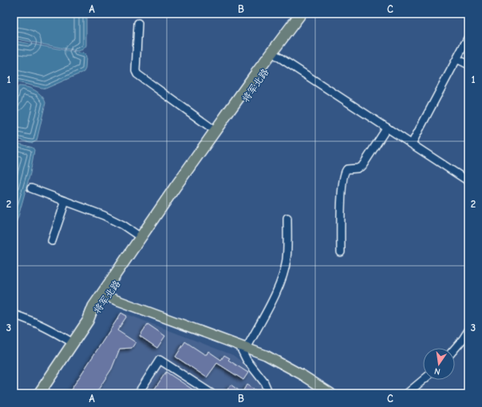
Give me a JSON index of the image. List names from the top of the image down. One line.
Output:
{"streets":{"highway":["将军北路"]},"north":"bottom","grid":{"columns":["A","B","C"],"rows":["1","2","3"]}}
